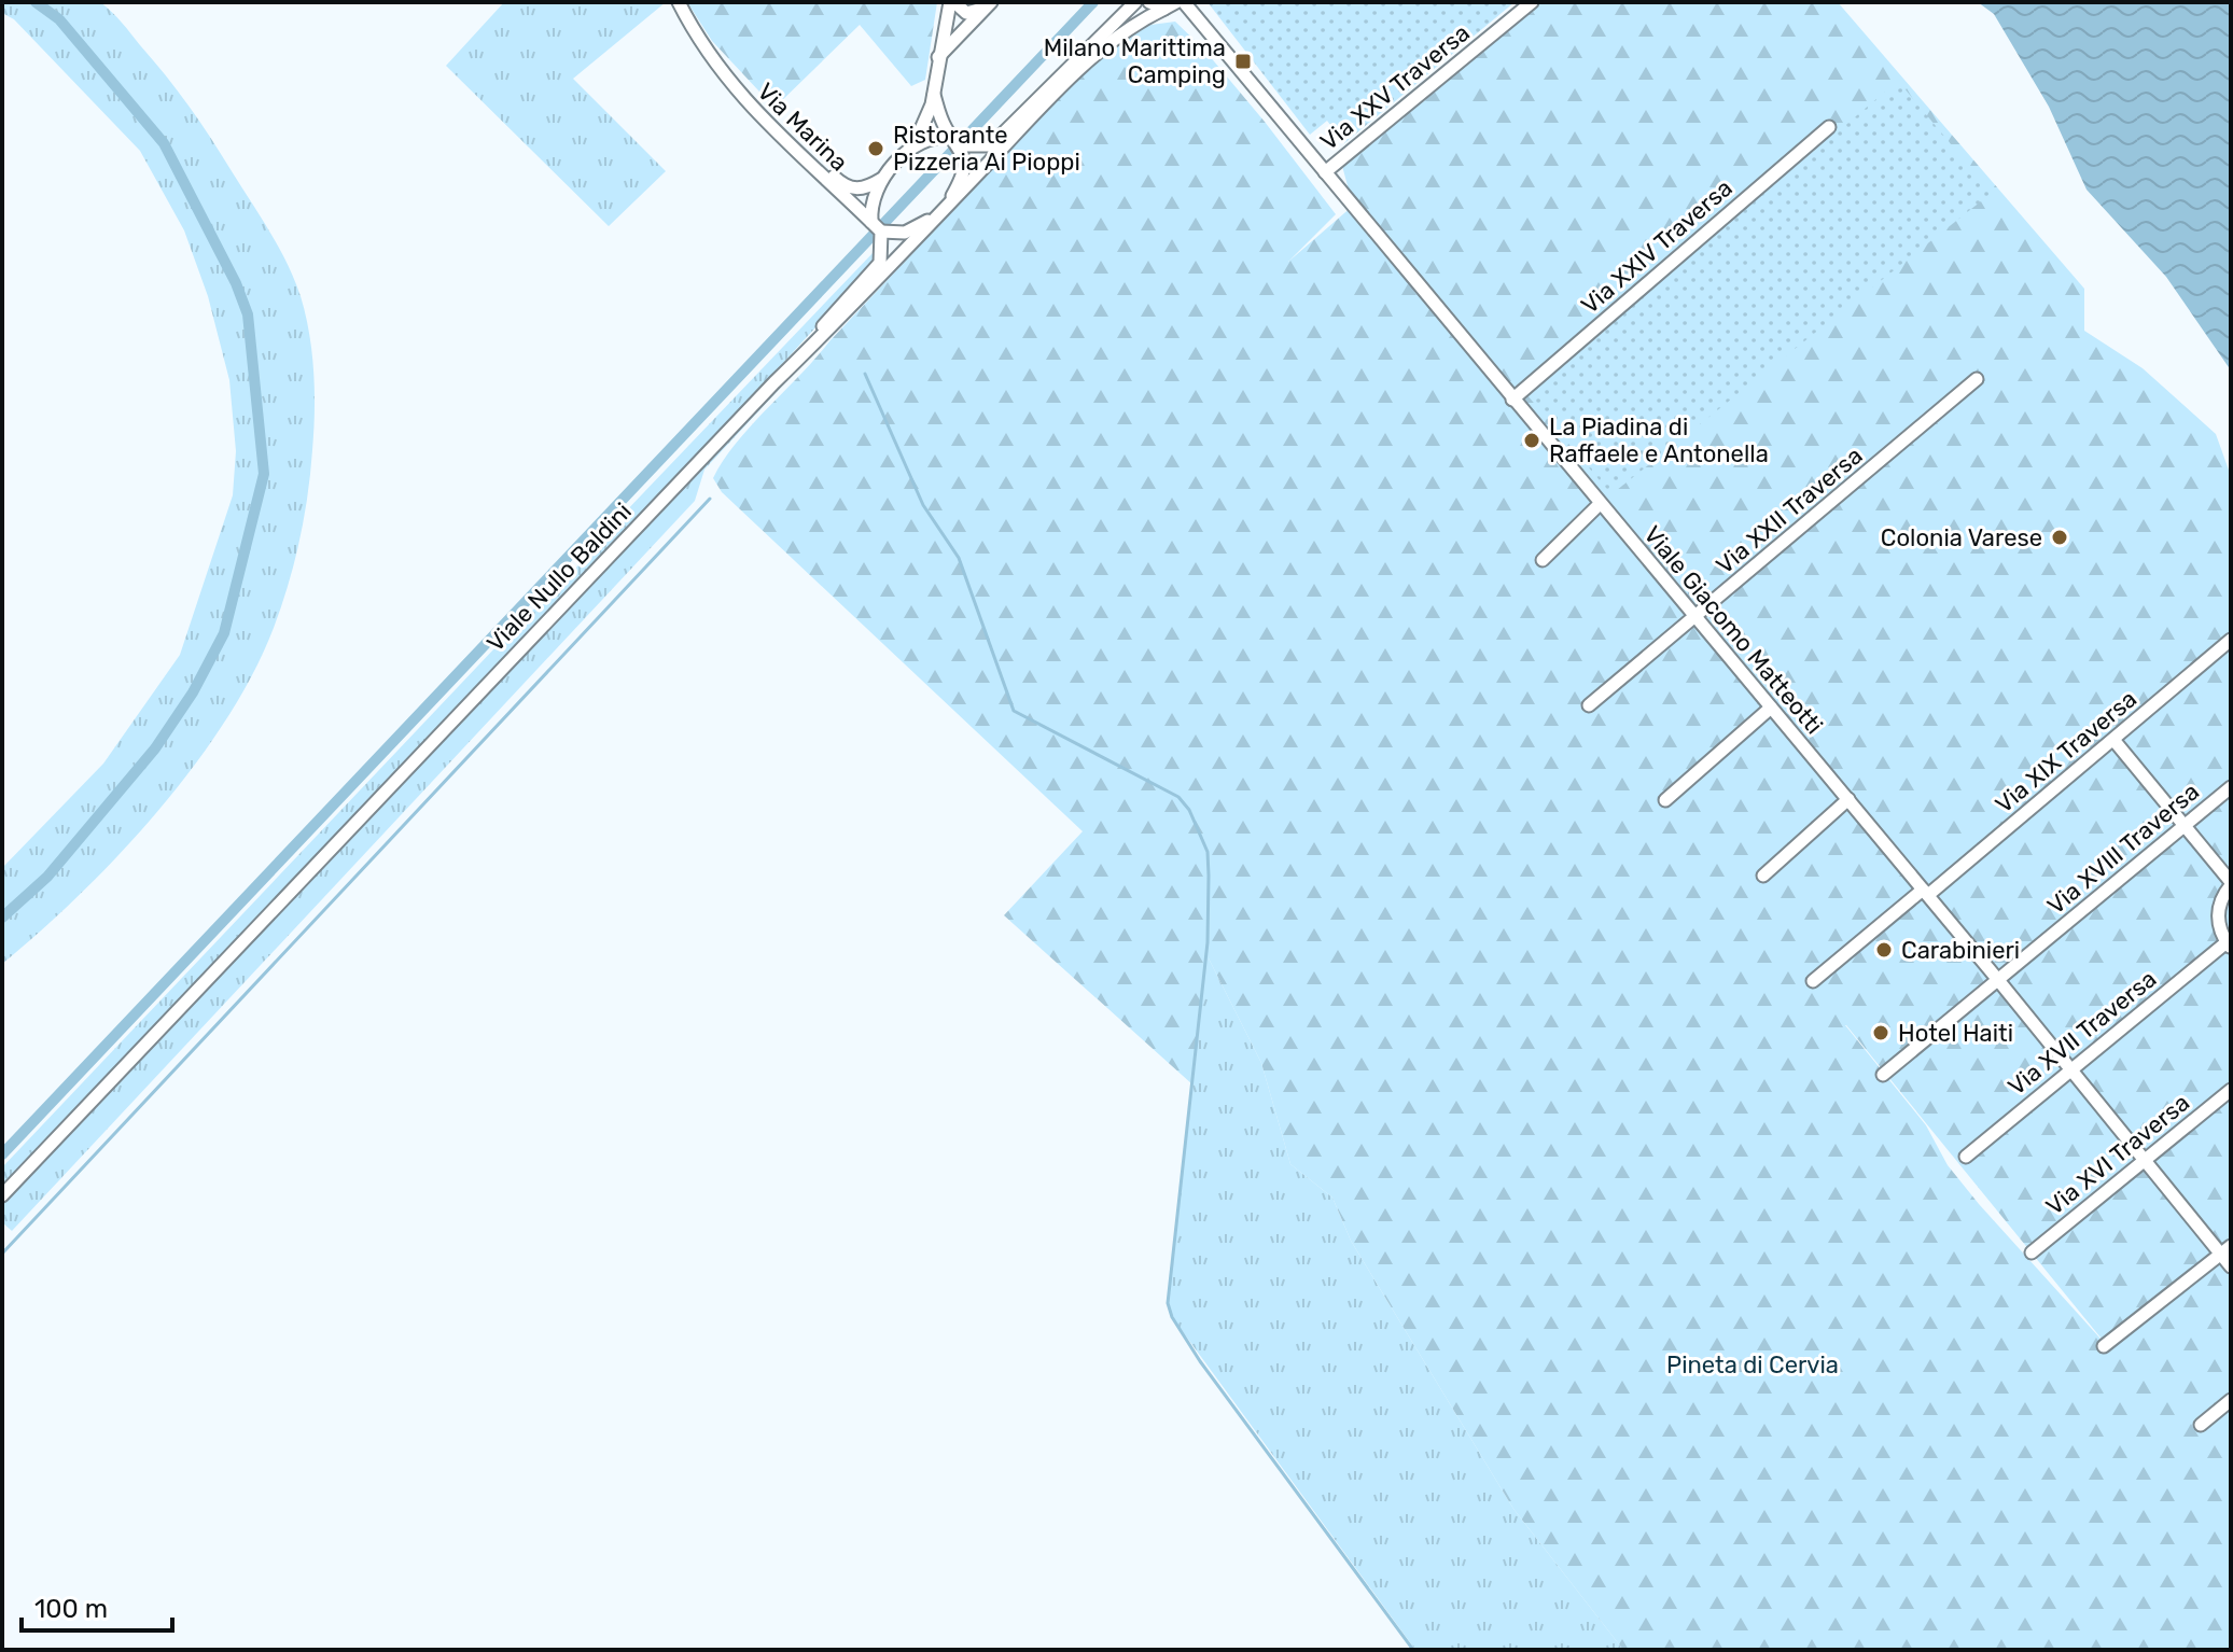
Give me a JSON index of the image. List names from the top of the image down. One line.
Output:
{"streets":{"street":["Via XXV Traversa","Via Marina","Via XXIV Traversa","Via XXII Traversa","Viale Nullo Baldini","Viale Giacomo Matteotti","Via XIX Traversa","Via XVIII Traversa","Via XVII Traversa","Via XVI Traversa"]},"crossings":[["Via XXV Traversa","Viale Giacomo Matteotti"],["Via XXIV Traversa","Viale Giacomo Matteotti"],["Via XXII Traversa","Viale Giacomo Matteotti"],["Viale Nullo Baldini","Viale Giacomo Matteotti"],["Viale Giacomo Matteotti","Via XIX Traversa"],["Viale Giacomo Matteotti","Via XVIII Traversa"],["Viale Giacomo Matteotti","Via XVII Traversa"],["Viale Giacomo Matteotti","Via XVI Traversa"]],"parks":["Pineta di Cervia"],"places":{"transit":["Milano Marittima Camping"],"other":["Ristorante Pizzeria Ai Pioppi","La Piadina di Raffaele e Antonella","Colonia Varese","Carabinieri","Hotel Haiti"]},"scale_bar":"100 m"}
